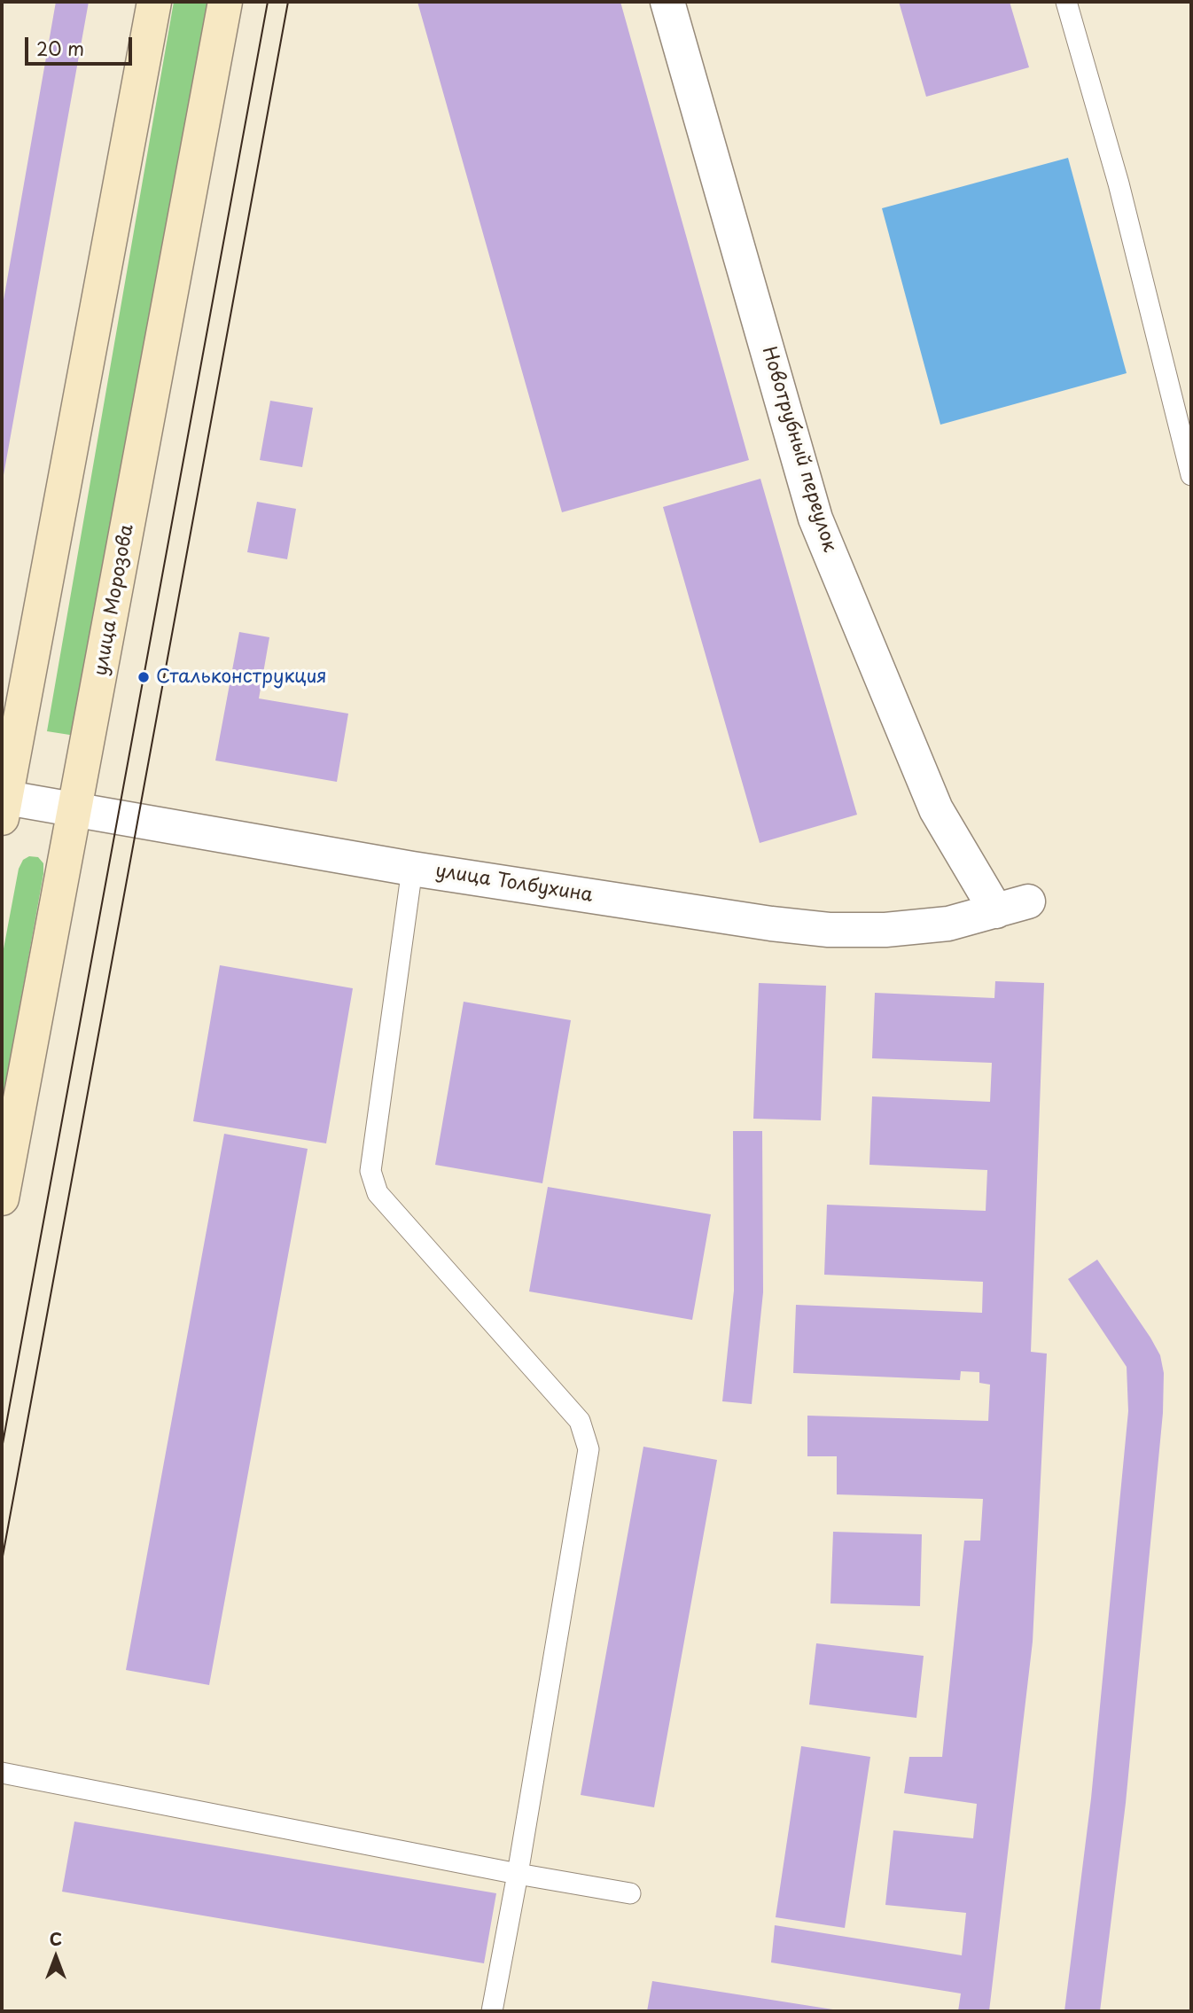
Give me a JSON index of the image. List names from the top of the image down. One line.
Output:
{"streets":{"main road":["улица Морозова"],"street":["Новотрубный переулок","улица Толбухина"]},"crossings":[["Новотрубный переулок","улица Толбухина"],["улица Морозова","улица Толбухина"]],"places":["Стальконструкция"],"scale_bar":"20 m","north":"top"}
